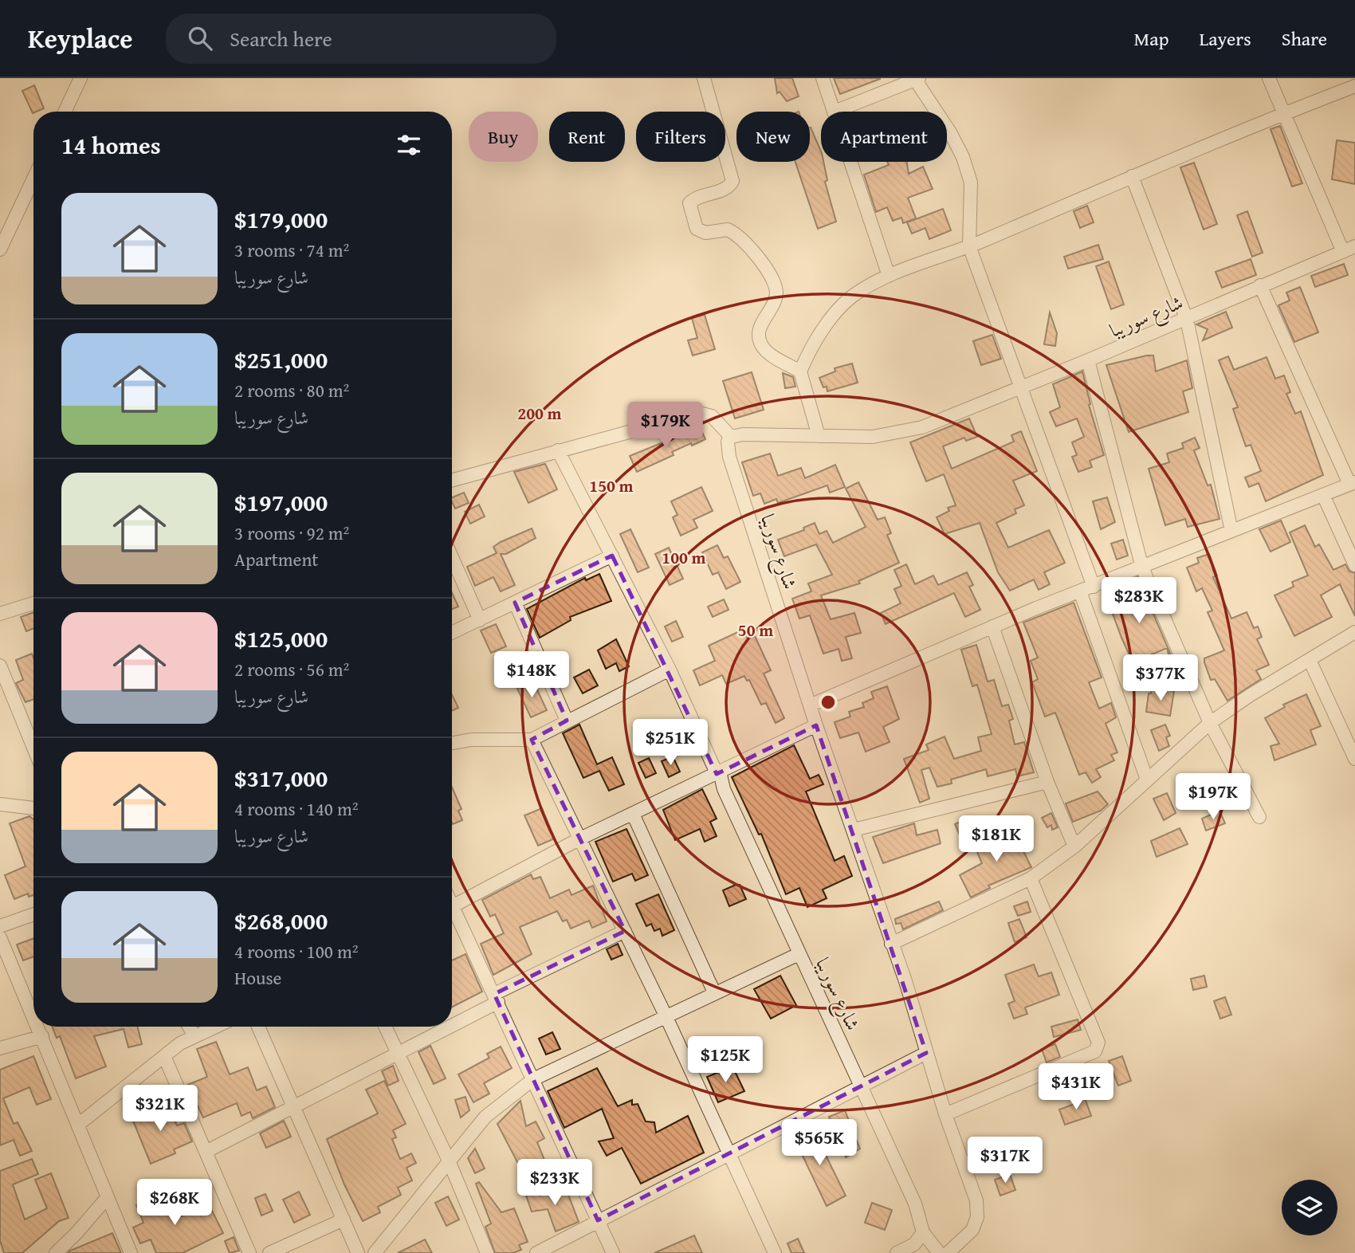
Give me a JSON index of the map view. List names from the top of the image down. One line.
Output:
{"streets":{"street":["شارع سوريبا"]},"page":{"header":"Keyplace","search":"Search here","nav":["Map","Layers","Share"],"chip":["Buy","Rent","Filters","New","Apartment"],"heading":"14 homes","list":[{"name":"$179,000","note":"3 rooms · 74 m² · شارع سوريبا"},{"name":"$251,000","note":"2 rooms · 80 m² · شارع سوريبا"},{"name":"$197,000","note":"3 rooms · 92 m² · Apartment"},{"name":"$125,000","note":"2 rooms · 56 m² · شارع سوريبا"},{"name":"$317,000","note":"4 rooms · 140 m² · شارع سوريبا"},{"name":"$268,000","note":"4 rooms · 100 m² · House"}],"price":["$179K","$283K","$148K","$377K","$251K","$197K","$181K","$125K","$431K","$321K","$565K","$317K","$233K","$268K"]},"rings":["200 m","150 m","100 m","50 m"]}
